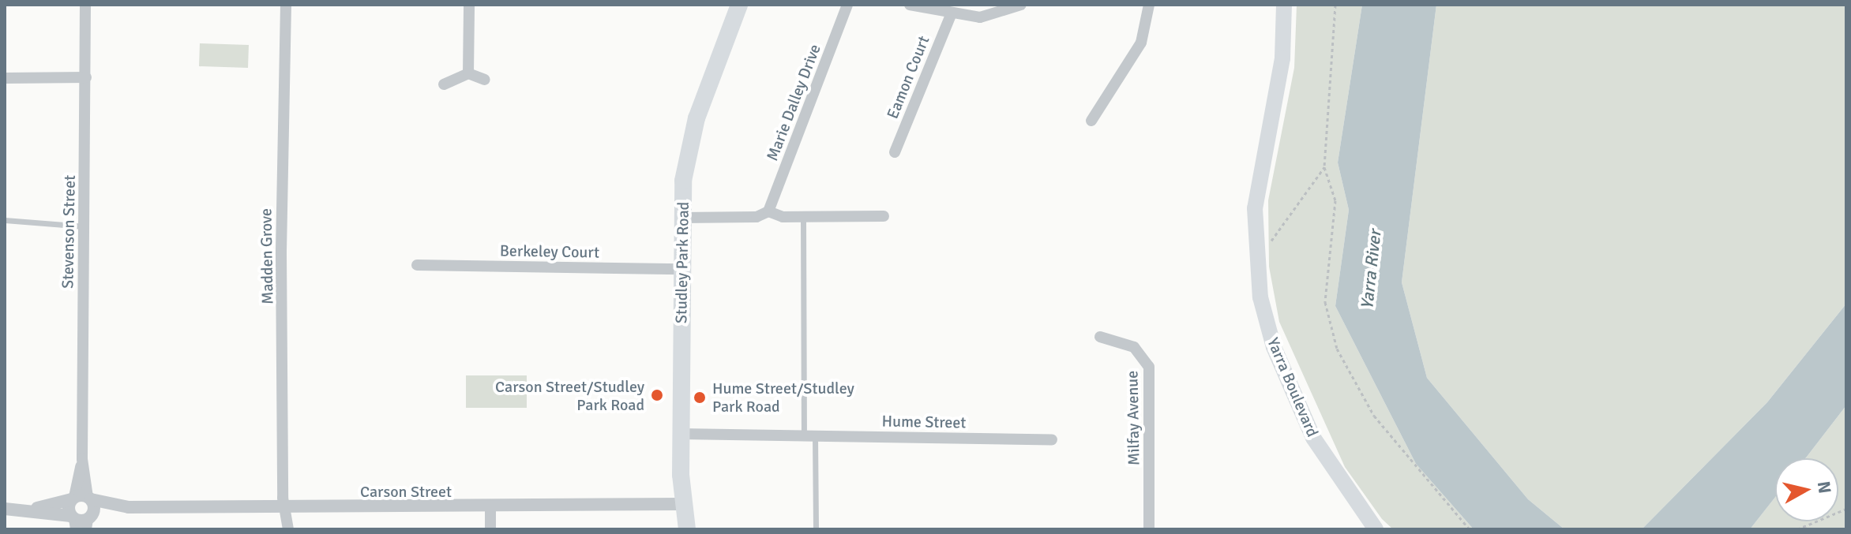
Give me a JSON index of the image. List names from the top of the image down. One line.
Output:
{"streets":{"main road":["Studley Park Road","Yarra Boulevard"],"street":["Eamon Court","Marie Dalley Drive","Stevenson Street","Berkeley Court","Madden Grove","Milfay Avenue","Hume Street","Carson Street"]},"crossings":[["Stevenson Street","Carson Street"],["Berkeley Court","Studley Park Road"],["Madden Grove","Carson Street"],["Studley Park Road","Hume Street"],["Studley Park Road","Carson Street"]],"water":["Yarra River"],"places":["Carson Street/Studley Park Road","Hume Street/Studley Park Road"],"north":"right"}
